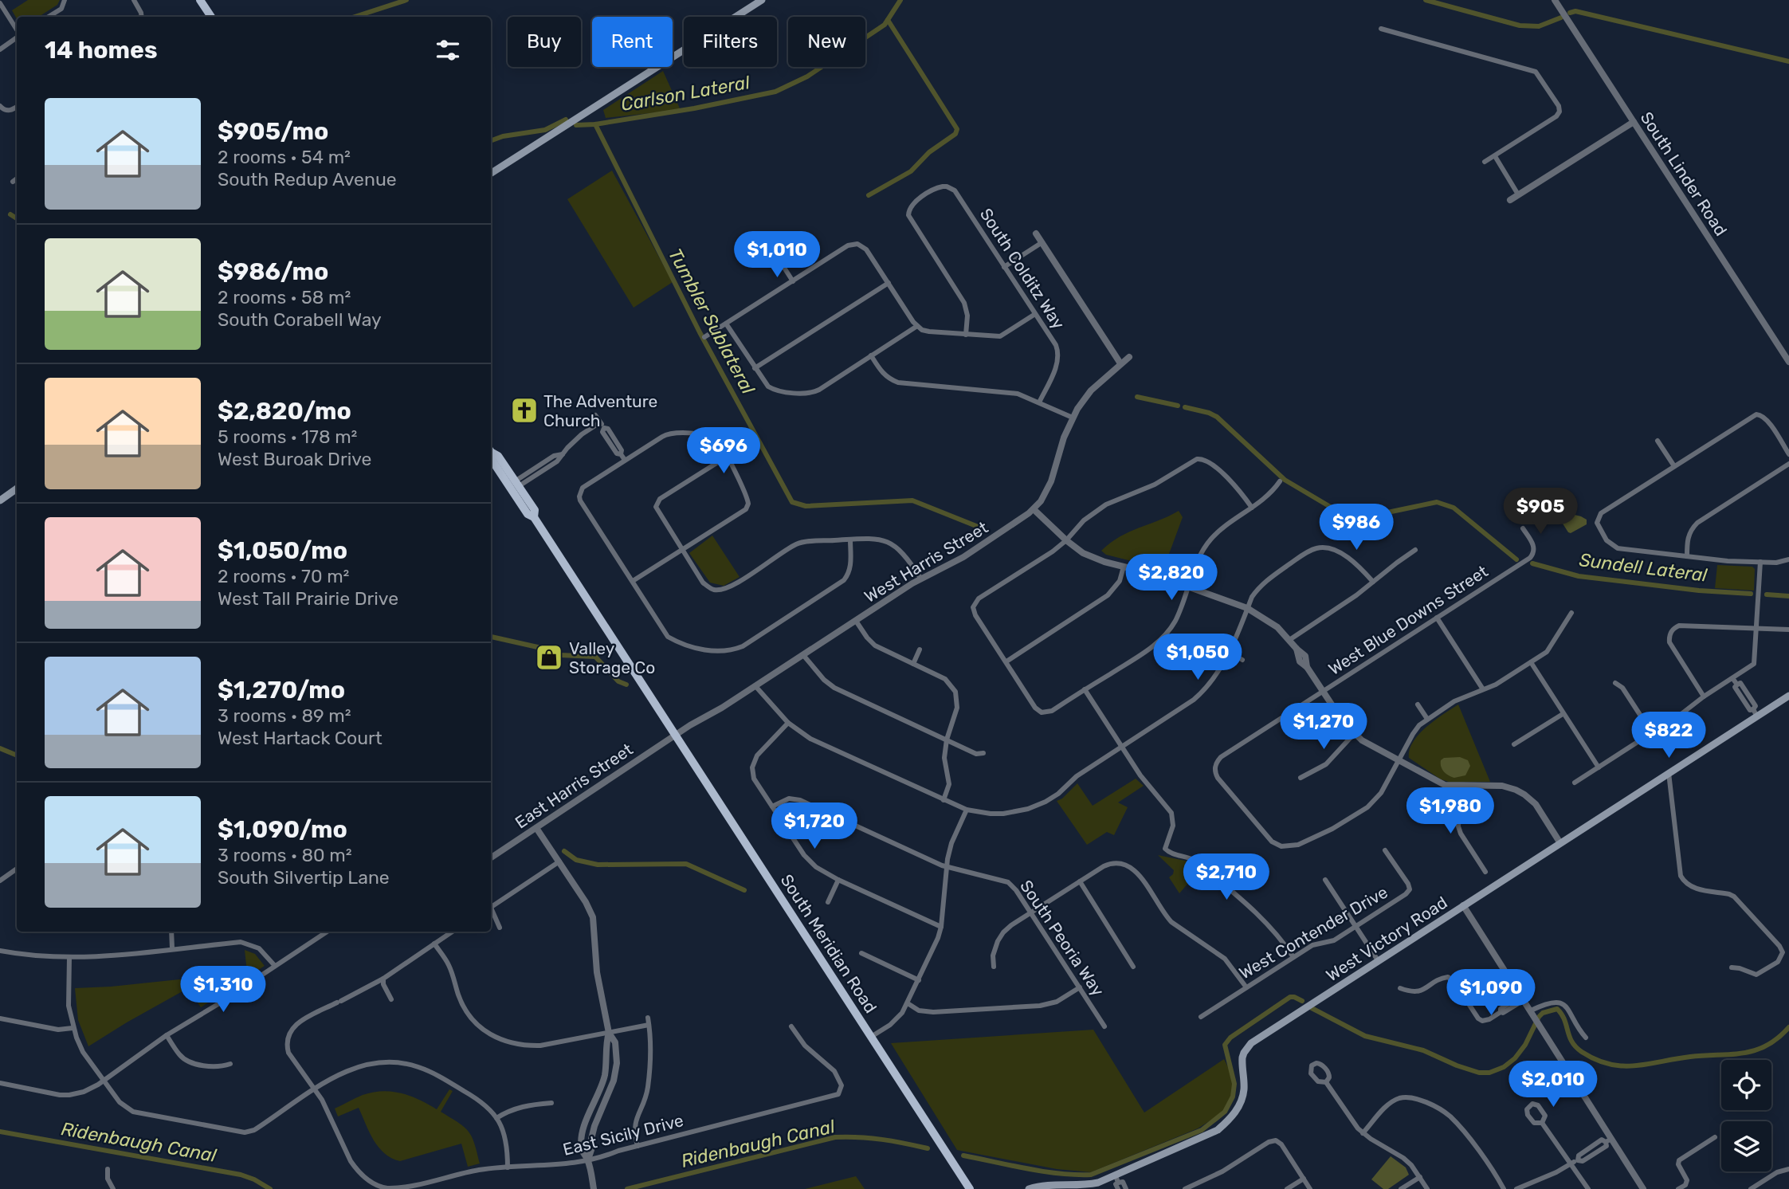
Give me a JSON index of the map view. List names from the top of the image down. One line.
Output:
{"streets":{"main road":["West Victory Road","South Meridian Road"],"street":["South Linder Road","South Colditz Way","West Harris Street","West Blue Downs Street","East Harris Street","West Contender Drive","South Peoria Way","East Sicily Drive"]},"crossings":[["West Harris Street","East Harris Street"],["West Harris Street","South Meridian Road"],["East Harris Street","South Meridian Road"]],"water":["Carlson Lateral","Tumbler Sublateral","Sundell Lateral","Ridenbaugh Canal"],"places":{"church":["The Adventure Church"],"shop":["Valley Storage Co"]},"page":{"chip":["Buy","Rent","Filters","New"],"heading":"14 homes","list":[{"name":"$905/mo","note":"2 rooms · 54 m² · South Redup Avenue"},{"name":"$986/mo","note":"2 rooms · 58 m² · South Corabell Way"},{"name":"$2,820/mo","note":"5 rooms · 178 m² · West Buroak Drive"},{"name":"$1,050/mo","note":"2 rooms · 70 m² · West Tall Prairie Drive"},{"name":"$1,270/mo","note":"3 rooms · 89 m² · West Hartack Court"},{"name":"$1,090/mo","note":"3 rooms · 80 m² · South Silvertip Lane"}],"price":["$1,010","$696","$905","$986","$2,820","$1,050","$1,270","$822","$1,980","$1,720","$2,710","$1,310","$1,090","$2,010"]}}
